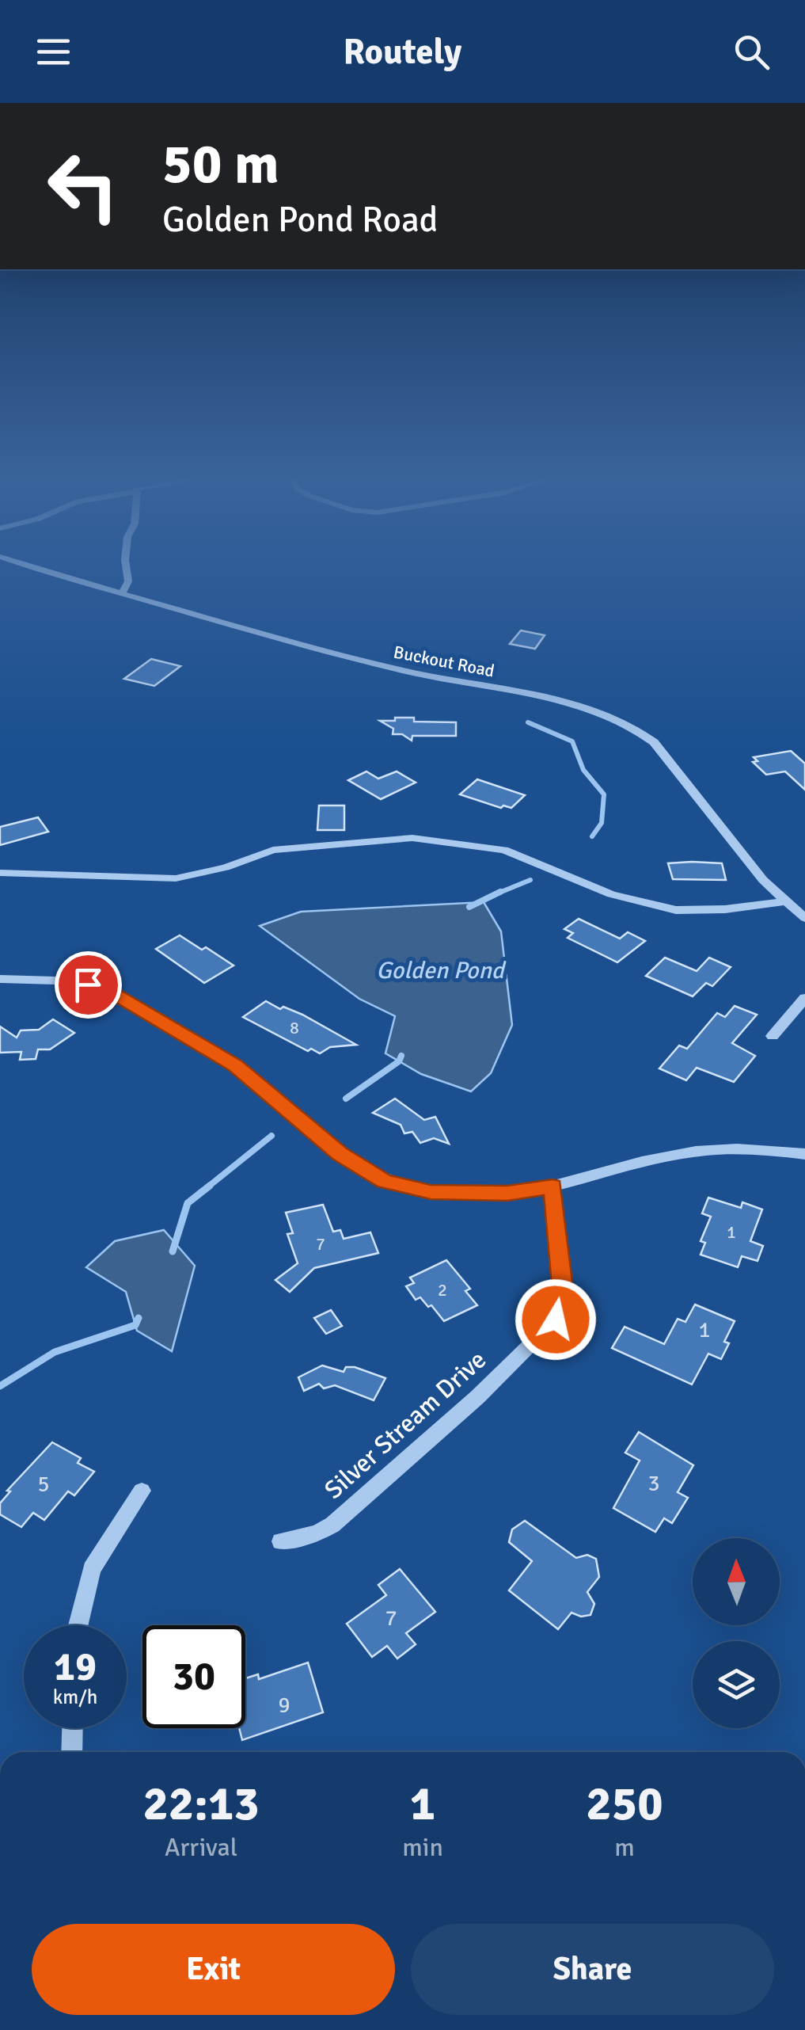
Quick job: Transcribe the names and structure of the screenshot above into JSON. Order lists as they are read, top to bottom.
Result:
{
  "streets": {
    "street": ["Buckout Road", "Silver Stream Drive"]
  },
  "water": ["Golden Pond"],
  "house_numbers": [
    "8",
    "1",
    "7",
    "2",
    "1",
    "3",
    "5",
    "7",
    "9"
  ],
  "north": "top",
  "page": {
    "header": "Routely",
    "turn": ["50 m", "Golden Pond Road"],
    "speed": "19 km/h",
    "limit": "30",
    "eta": [
      "22:13",
      "Arrival",
      "1",
      "min",
      "250",
      "m"
    ],
    "buttons": ["Exit", "Share"]
  }
}
